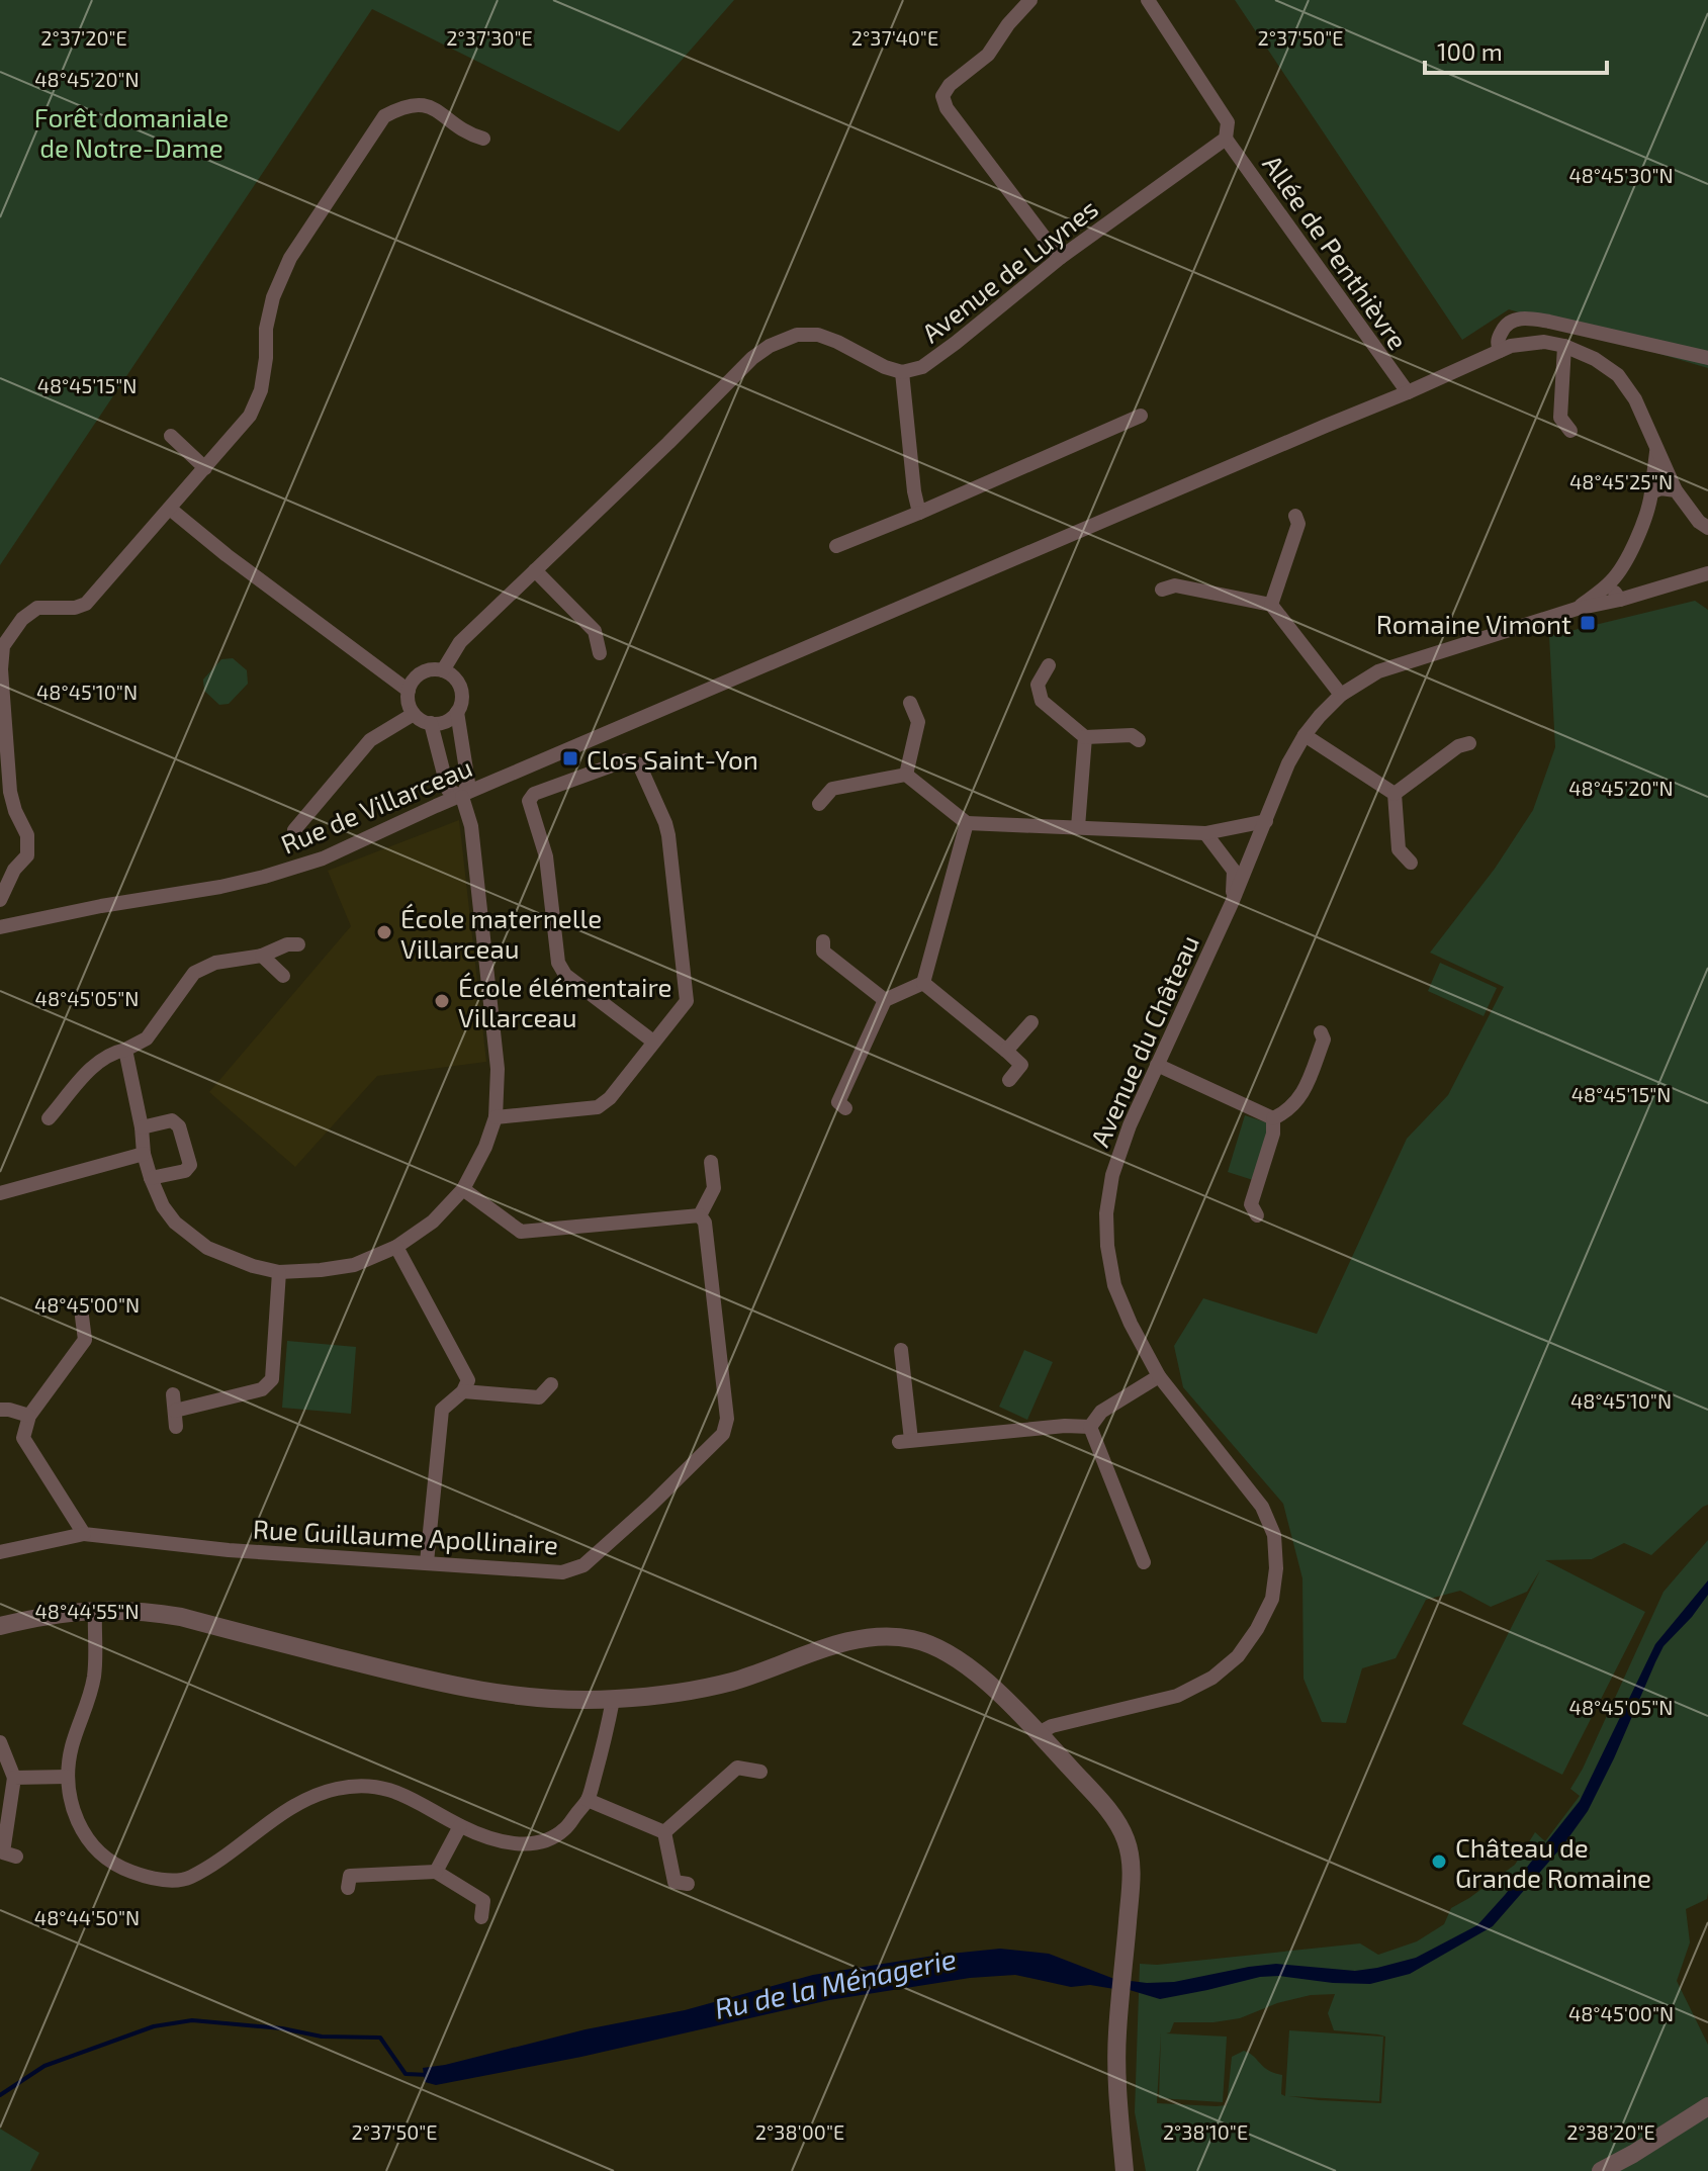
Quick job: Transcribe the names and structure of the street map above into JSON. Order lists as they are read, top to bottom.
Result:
{
  "streets": {
    "street": [
      "Allée de Penthièvre",
      "Avenue de Luynes",
      "Rue de Villarceau",
      "Avenue du Château",
      "Rue Guillaume Apollinaire"
    ]
  },
  "crossings": [
    ["Allée de Penthièvre", "Avenue de Luynes"],
    ["Allée de Penthièvre", "Rue de Villarceau"]
  ],
  "water": ["Ru de la Ménagerie"],
  "parks": ["Forêt domaniale de Notre-Dame"],
  "places": {
    "transit": ["Romaine Vimont", "Clos Saint-Yon"],
    "other": ["École maternelle Villarceau", "École élémentaire Villarceau", "Château de Grande Romaine"]
  },
  "scale_bar": "100 m",
  "coordinates": [
    "2°37'20\"E",
    "2°37'30\"E",
    "2°37'40\"E",
    "2°37'50\"E",
    "48°45'20\"N",
    "48°45'30\"N",
    "48°45'15\"N",
    "48°45'25\"N",
    "48°45'10\"N",
    "48°45'05\"N",
    "48°45'00\"N",
    "48°44'55\"N",
    "48°44'50\"N",
    "2°38'00\"E",
    "2°38'10\"E",
    "2°38'20\"E"
  ]
}
